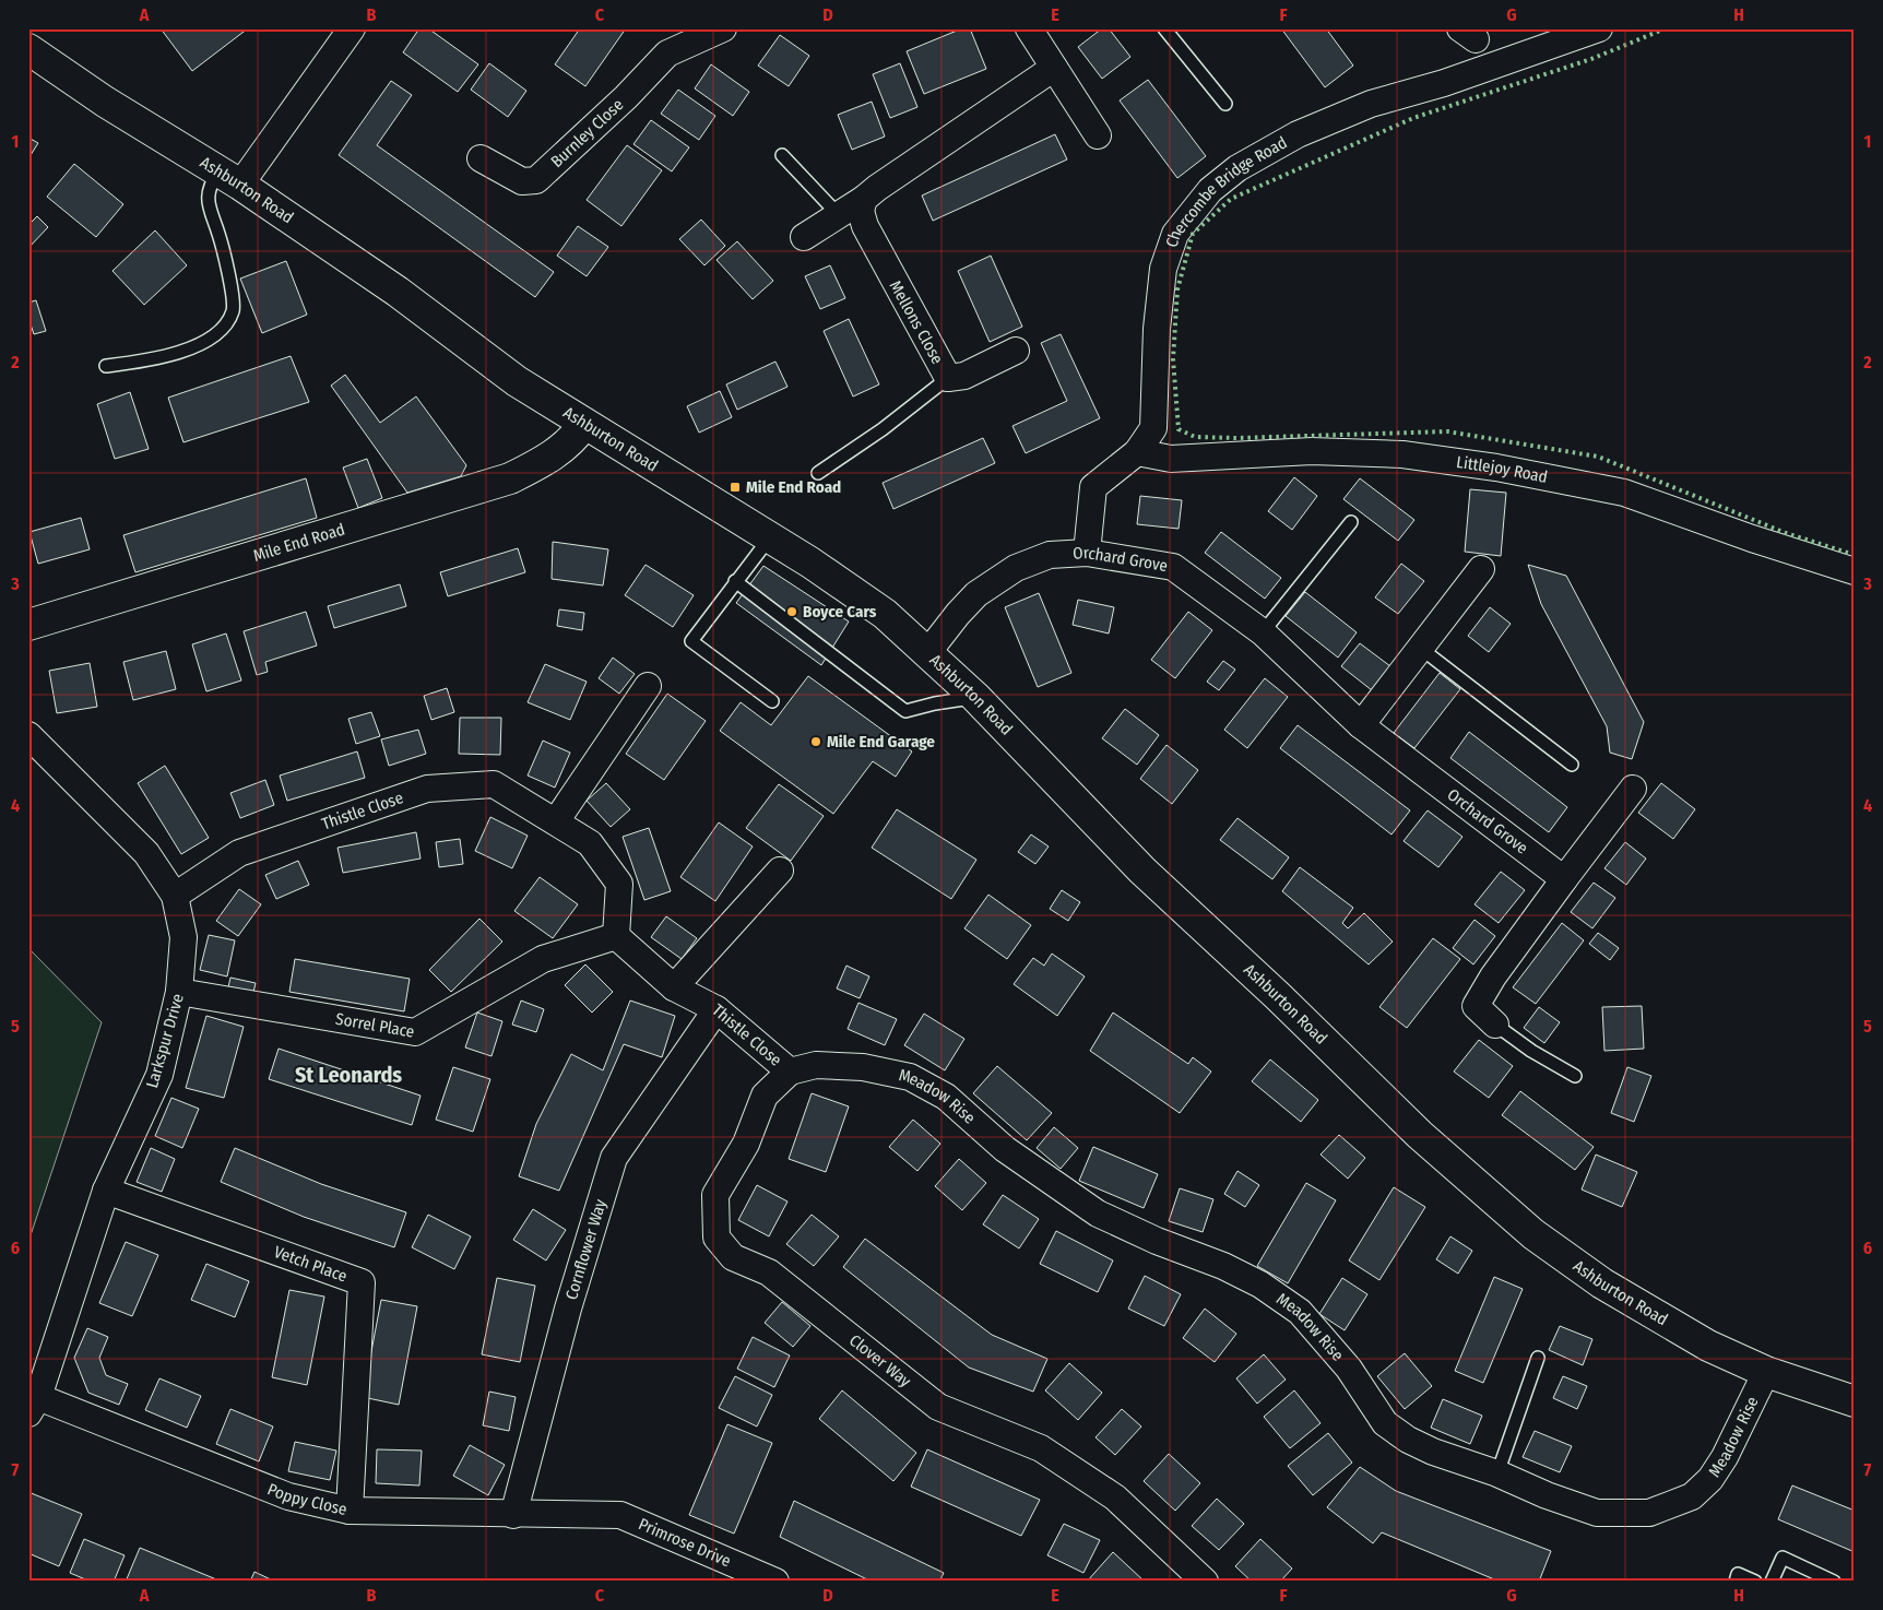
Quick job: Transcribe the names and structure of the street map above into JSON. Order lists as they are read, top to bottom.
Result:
{
  "streets": {
    "main road": ["Ashburton Road", "Mile End Road"],
    "street": [
      "Burnley Close",
      "Chercombe Bridge Road",
      "Mellons Close",
      "Littlejoy Road",
      "Orchard Grove",
      "Thistle Close",
      "Sorrel Place",
      "Larkspur Drive",
      "Meadow Rise",
      "Cornflower Way",
      "Vetch Place",
      "Clover Way",
      "Poppy Close",
      "Primrose Drive"
    ]
  },
  "crossings": [
    ["Ashburton Road", "Mile End Road"],
    ["Ashburton Road", "Orchard Grove"],
    ["Ashburton Road", "Meadow Rise"],
    ["Chercombe Bridge Road", "Littlejoy Road"],
    ["Chercombe Bridge Road", "Orchard Grove"],
    ["Thistle Close", "Sorrel Place"],
    ["Thistle Close", "Larkspur Drive"],
    ["Thistle Close", "Meadow Rise"],
    ["Thistle Close", "Cornflower Way"],
    ["Thistle Close", "Clover Way"],
    ["Sorrel Place", "Larkspur Drive"],
    ["Larkspur Drive", "Vetch Place"],
    ["Larkspur Drive", "Poppy Close"],
    ["Meadow Rise", "Clover Way"],
    ["Cornflower Way", "Poppy Close"],
    ["Vetch Place", "Poppy Close"],
    ["Poppy Close", "Primrose Drive"]
  ],
  "districts": ["St Leonards"],
  "places": {
    "transit": ["Mile End Road"],
    "other": ["Boyce Cars", "Mile End Garage"]
  },
  "grid": {
    "columns": [
      "A",
      "B",
      "C",
      "D",
      "E",
      "F",
      "G",
      "H"
    ],
    "rows": [
      "1",
      "2",
      "3",
      "4",
      "5",
      "6",
      "7"
    ]
  }
}
